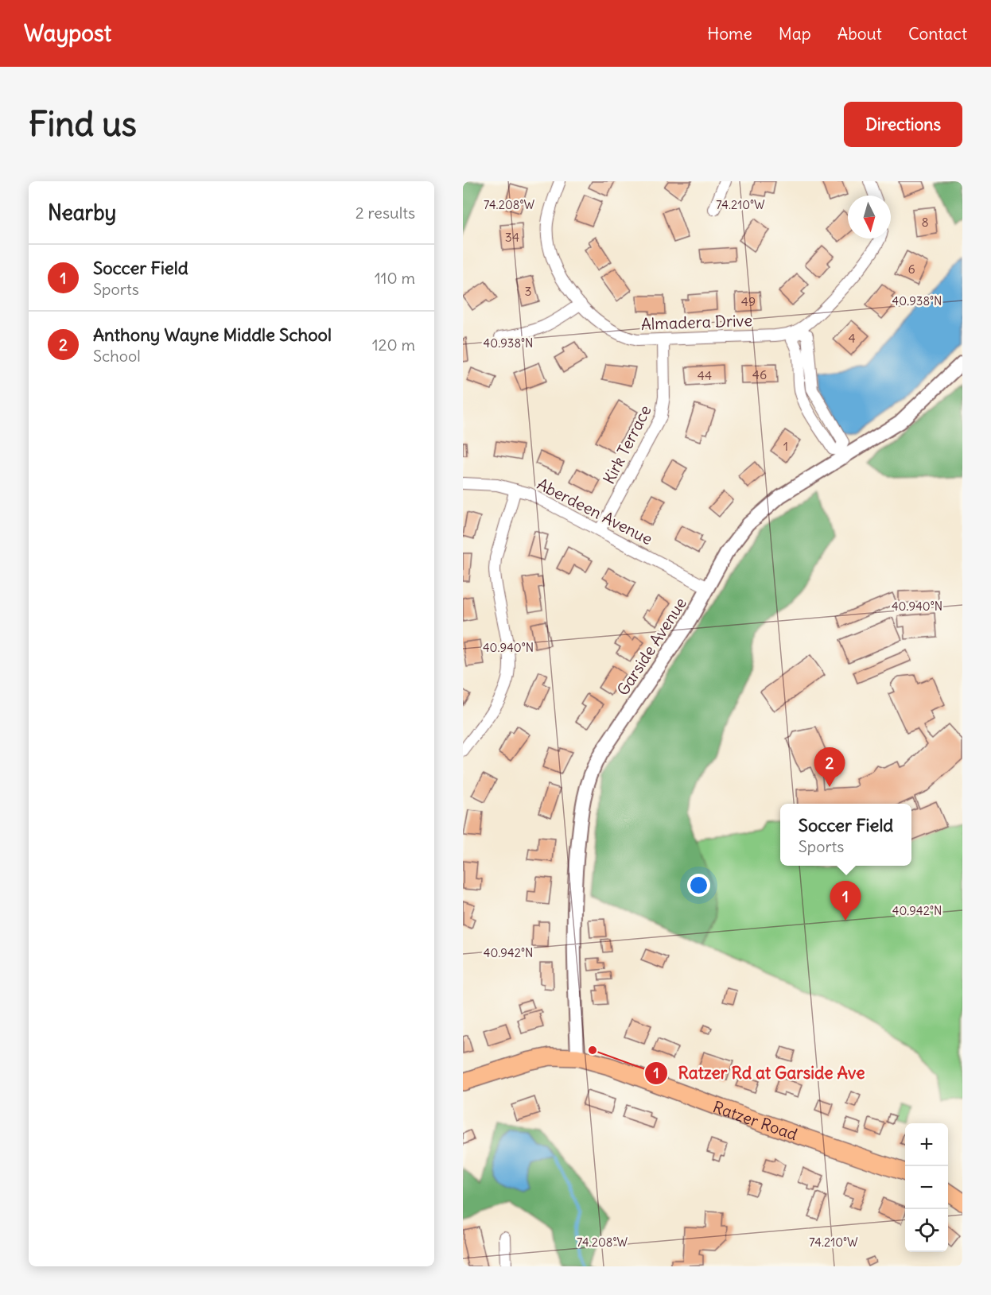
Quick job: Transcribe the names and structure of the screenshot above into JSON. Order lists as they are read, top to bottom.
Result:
{
  "streets": {
    "main road": ["Ratzer Road"],
    "street": [
      "Almadera Drive",
      "Kirk Terrace",
      "Aberdeen Avenue",
      "Garside Avenue"
    ]
  },
  "crossings": [
    ["Almadera Drive", "Kirk Terrace"],
    ["Kirk Terrace", "Aberdeen Avenue"],
    ["Aberdeen Avenue", "Garside Avenue"],
    ["Garside Avenue", "Ratzer Road"]
  ],
  "places": ["Ratzer Rd at Garside Ave"],
  "house_numbers": [
    "8",
    "34",
    "6",
    "3",
    "49",
    "4",
    "46",
    "44",
    "1"
  ],
  "north": "bottom",
  "page": {
    "header": "Waypost",
    "nav": [
      "Home",
      "Map",
      "About",
      "Contact"
    ],
    "buttons": "Directions",
    "title": "Find us",
    "heading": ["Nearby", "2 results"],
    "list": [
      {
        "mark": "1",
        "name": "Soccer Field",
        "note": "Sports",
        "value": "110 m"
      },
      {
        "mark": "2",
        "name": "Anthony Wayne Middle School",
        "note": "School",
        "value": "120 m"
      }
    ],
    "pins": ["2", "1"],
    "popup": ["Soccer Field", "Sports"],
    "map_buttons": ["+", "−"]
  },
  "coordinates": [
    "74.208°W",
    "74.210°W",
    "40.938°N",
    "40.940°N",
    "40.942°N"
  ]
}
